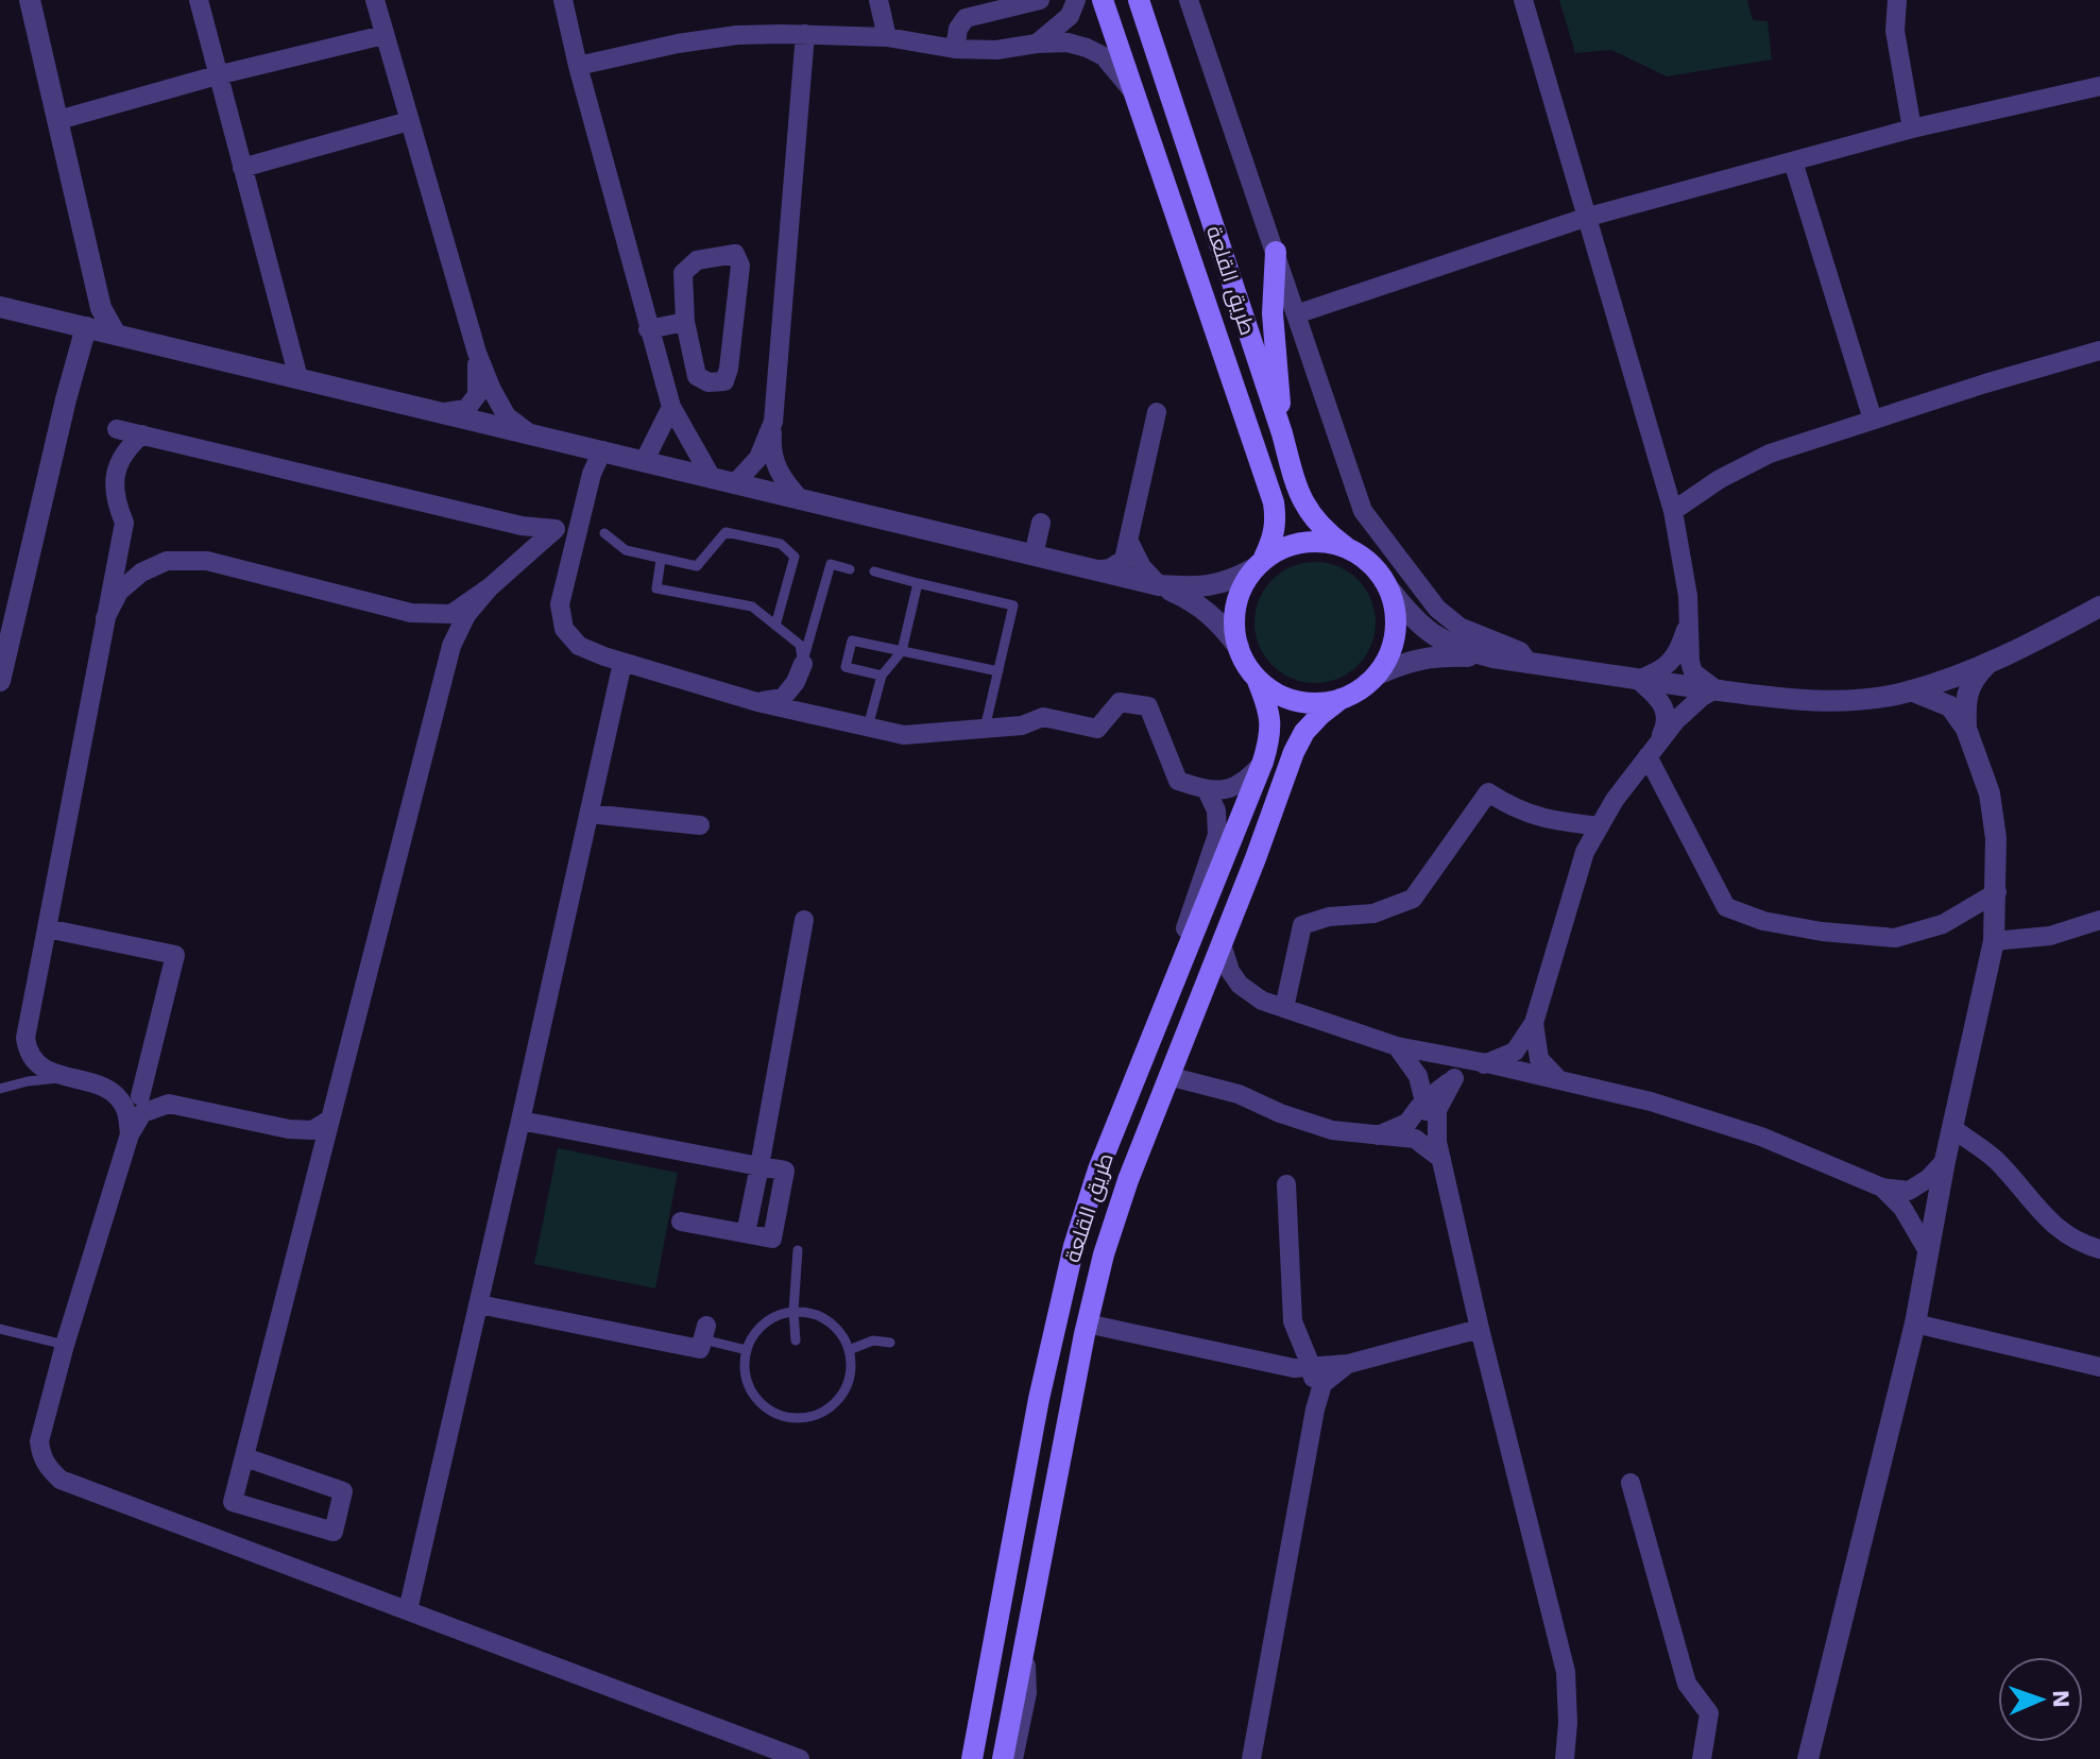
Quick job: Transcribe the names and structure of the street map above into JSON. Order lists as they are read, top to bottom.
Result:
{
  "streets": {
    "main road": ["طريق القلعة"]
  },
  "north": "right"
}
